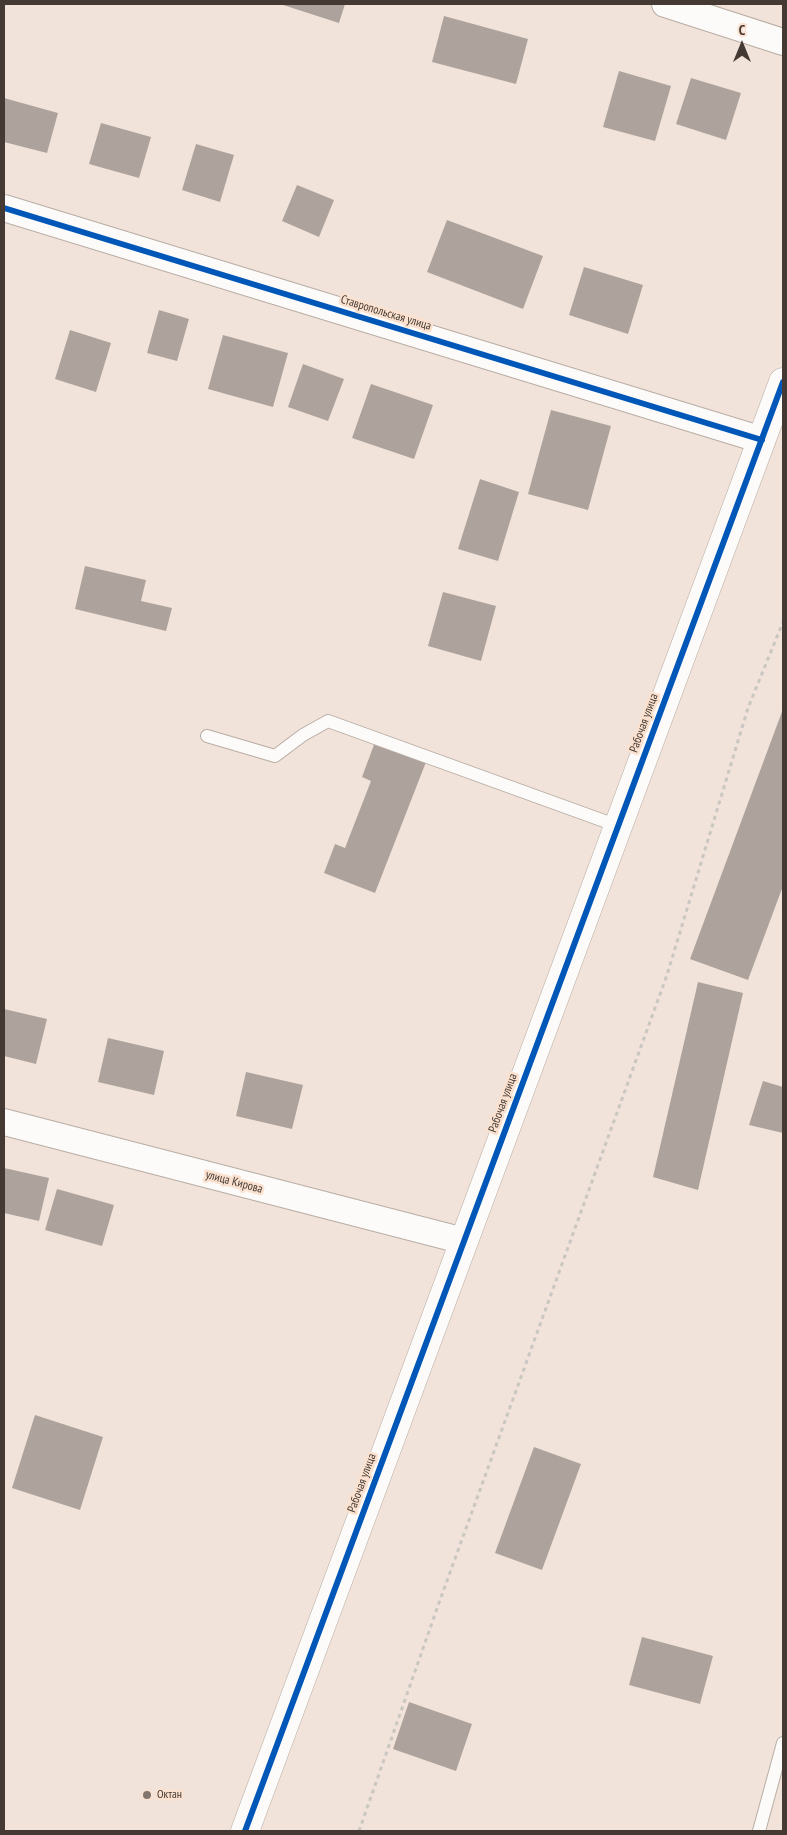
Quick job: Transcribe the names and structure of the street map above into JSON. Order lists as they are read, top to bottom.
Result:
{
  "streets": {
    "street": ["Ставропольская улица", "Рабочая улица", "улица Кирова"]
  },
  "crossings": [
    ["Ставропольская улица", "Рабочая улица"],
    ["Рабочая улица", "улица Кирова"]
  ],
  "places": ["Октан"],
  "north": "top"
}
